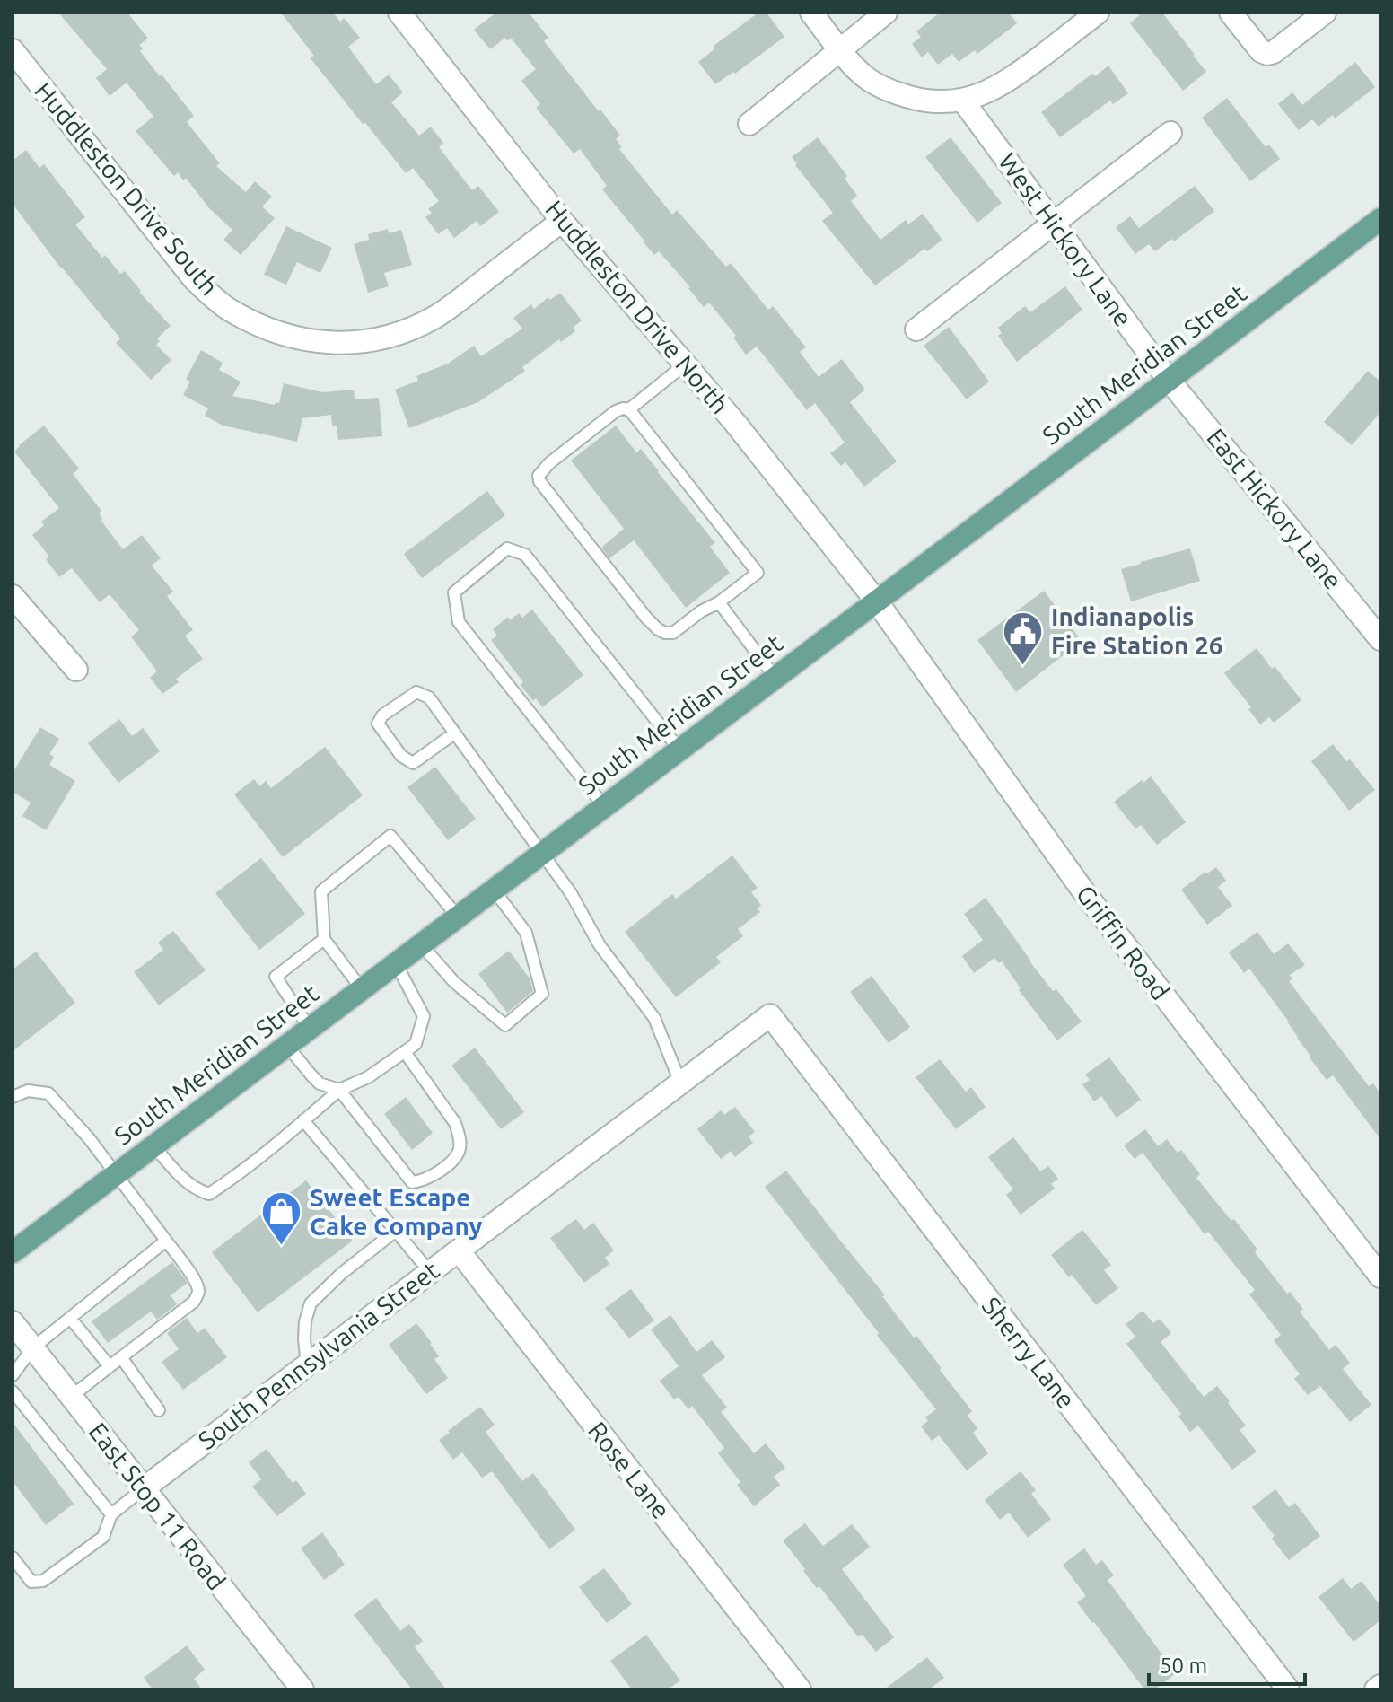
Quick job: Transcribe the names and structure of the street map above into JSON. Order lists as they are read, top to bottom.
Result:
{
  "streets": {
    "main road": ["South Meridian Street"],
    "street": [
      "Huddleston Drive South",
      "West Hickory Lane",
      "Huddleston Drive North",
      "East Hickory Lane",
      "Griffin Road",
      "Sherry Lane",
      "South Pennsylvania Street",
      "Rose Lane",
      "East Stop 11 Road"
    ]
  },
  "crossings": [
    ["Huddleston Drive South", "Huddleston Drive North"],
    ["West Hickory Lane", "South Meridian Street"],
    ["West Hickory Lane", "East Hickory Lane"],
    ["Huddleston Drive North", "South Meridian Street"],
    ["Huddleston Drive North", "Griffin Road"],
    ["South Meridian Street", "East Hickory Lane"],
    ["South Meridian Street", "Griffin Road"],
    ["Sherry Lane", "South Pennsylvania Street"],
    ["South Pennsylvania Street", "Rose Lane"],
    ["South Pennsylvania Street", "East Stop 11 Road"]
  ],
  "places": {
    "public building": ["Indianapolis Fire Station 26"],
    "shop": ["Sweet Escape Cake Company"]
  },
  "scale_bar": "50 m"
}
